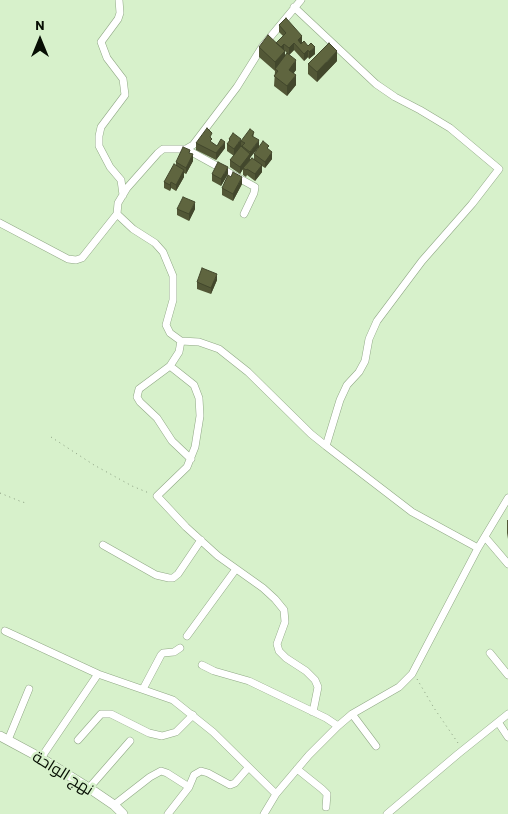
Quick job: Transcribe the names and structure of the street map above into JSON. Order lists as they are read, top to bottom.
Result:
{
  "streets": {
    "street": ["نهج الواحة"]
  },
  "north": "top"
}
